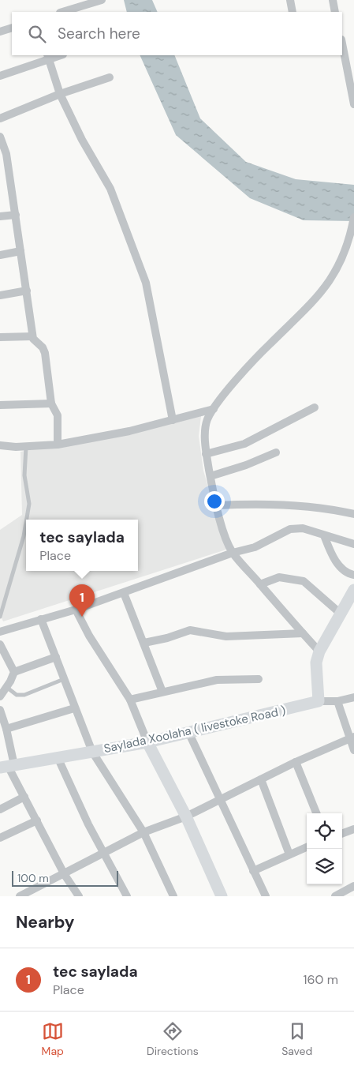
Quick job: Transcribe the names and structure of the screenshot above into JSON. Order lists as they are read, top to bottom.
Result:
{
  "streets": {
    "street": ["Saylada Xoolaha ( livestoke Road )"]
  },
  "scale_bar": "100 m",
  "page": {
    "search": "Search here",
    "popup": ["tec saylada", "Place"],
    "pins": "1",
    "scale": "100 m",
    "heading": "Nearby",
    "list": [
      {
        "mark": "1",
        "name": "tec saylada",
        "note": "Place",
        "value": "160 m"
      }
    ],
    "nav": ["Map", "Directions", "Saved"]
  }
}
